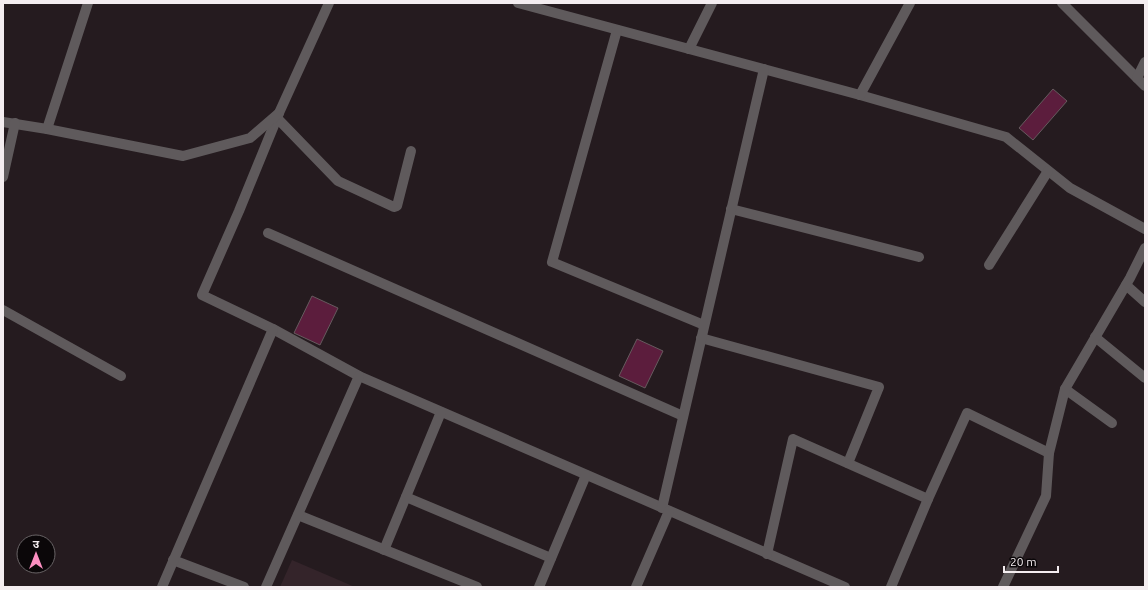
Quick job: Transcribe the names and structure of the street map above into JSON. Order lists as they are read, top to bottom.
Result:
{
  "scale_bar": "20 m",
  "north": "top"
}
